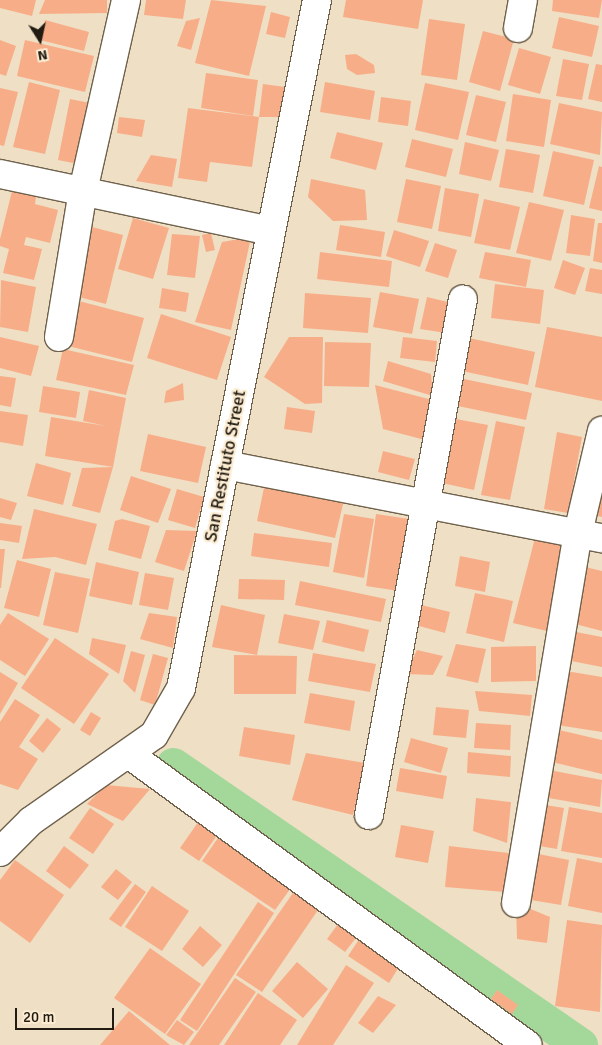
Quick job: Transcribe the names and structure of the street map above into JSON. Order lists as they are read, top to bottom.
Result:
{
  "streets": {
    "street": ["San Restituto Street"]
  },
  "scale_bar": "20 m",
  "north": "bottom"
}
